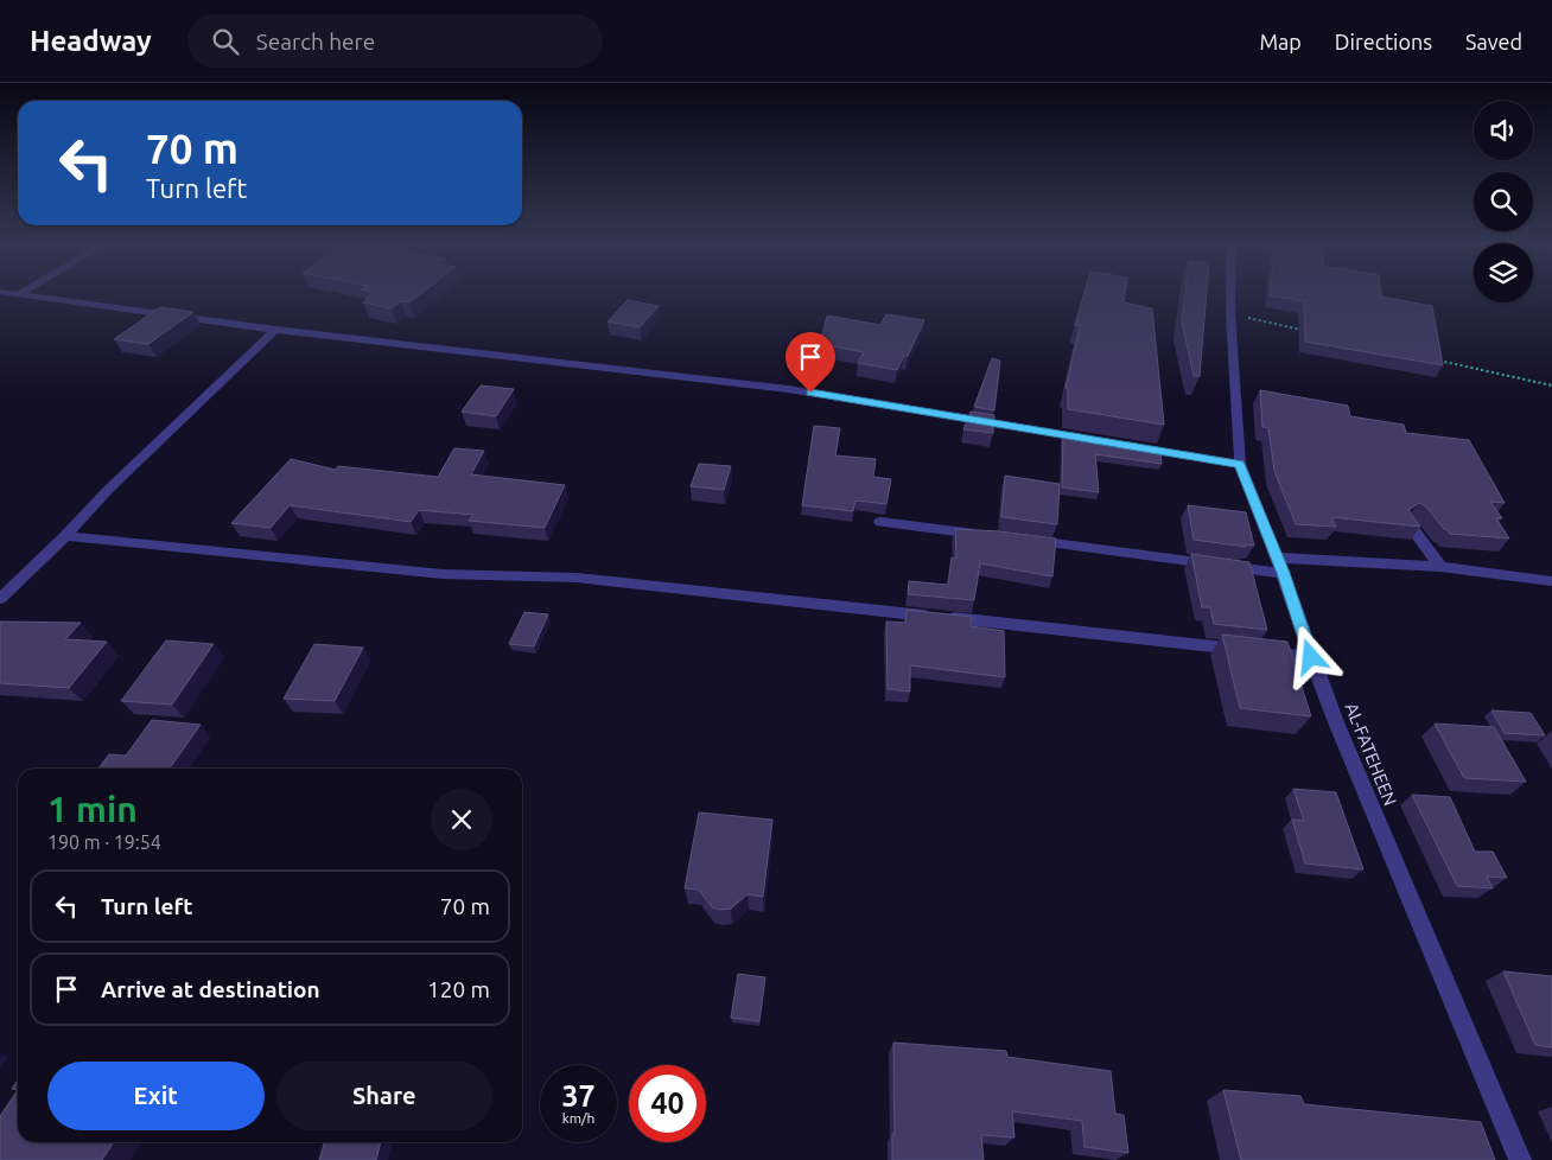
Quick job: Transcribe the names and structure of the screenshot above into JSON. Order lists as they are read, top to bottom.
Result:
{
  "streets": {
    "street": ["AL-FATEHEEN"]
  },
  "page": {
    "header": "Headway",
    "search": "Search here",
    "nav": ["Map", "Directions", "Saved"],
    "turn": ["70 m", "Turn left"],
    "heading": ["1 min", "190 m · 19:54"],
    "list": [
      {
        "name": "Turn left",
        "value": "70 m"
      },
      {
        "name": "Arrive at destination",
        "value": "120 m"
      }
    ],
    "buttons": ["Exit", "Share"],
    "speed": "37 km/h",
    "limit": "40"
  }
}
